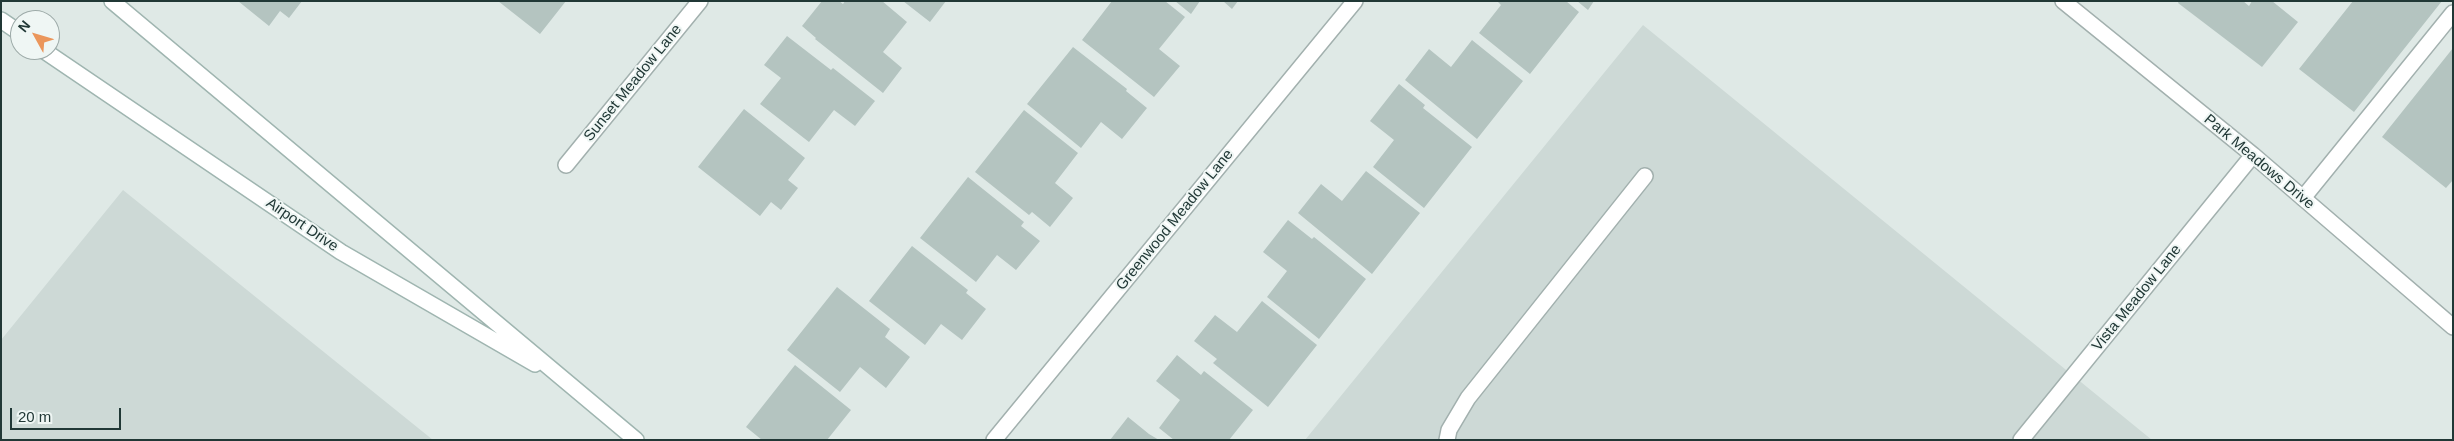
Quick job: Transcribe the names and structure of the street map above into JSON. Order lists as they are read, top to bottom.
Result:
{
  "streets": {
    "street": [
      "Sunset Meadow Lane",
      "Park Meadows Drive",
      "Greenwood Meadow Lane",
      "Airport Drive",
      "Vista Meadow Lane"
    ]
  },
  "crossings": [
    ["Park Meadows Drive", "Vista Meadow Lane"]
  ],
  "scale_bar": "20 m",
  "north": "top left"
}
